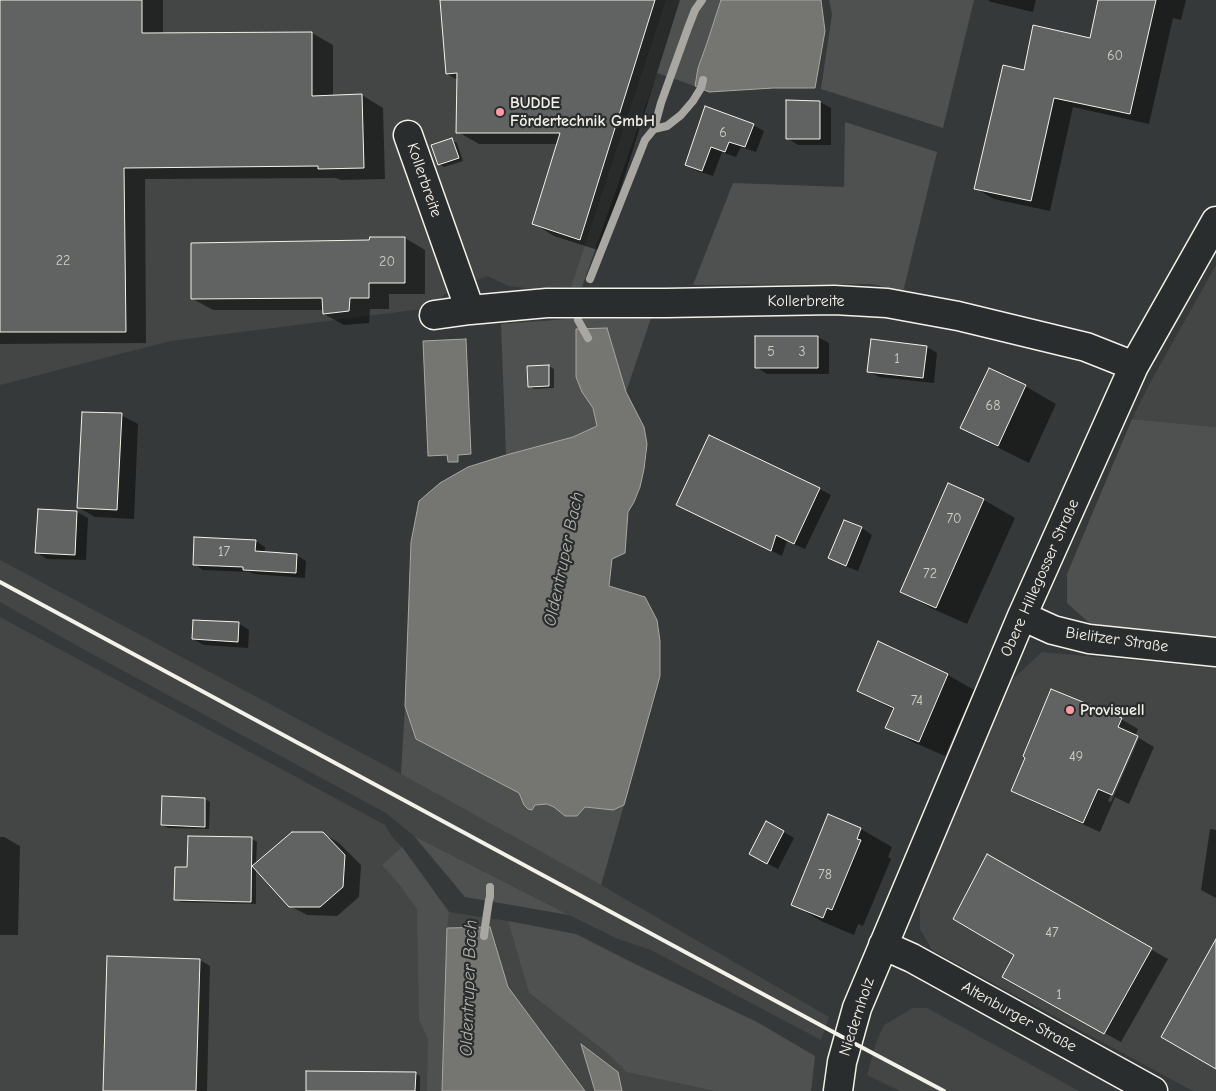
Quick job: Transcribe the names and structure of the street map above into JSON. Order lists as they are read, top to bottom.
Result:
{
  "streets": {
    "street": [
      "Kollerbreite",
      "Obere Hillegosser Straße",
      "Bielitzer Straße",
      "Niedernholz",
      "Altenburger Straße"
    ]
  },
  "crossings": [
    ["Kollerbreite", "Obere Hillegosser Straße"],
    ["Obere Hillegosser Straße", "Bielitzer Straße"],
    ["Obere Hillegosser Straße", "Niedernholz"],
    ["Obere Hillegosser Straße", "Altenburger Straße"],
    ["Niedernholz", "Altenburger Straße"]
  ],
  "water": ["Oldentruper Bach"],
  "places": ["BUDDE Fördertechnik GmbH", "Provisuell"],
  "house_numbers": [
    "60",
    "6",
    "22",
    "20",
    "5",
    "3",
    "1",
    "68",
    "70",
    "17",
    "72",
    "74",
    "49",
    "78",
    "47",
    "1"
  ]
}
